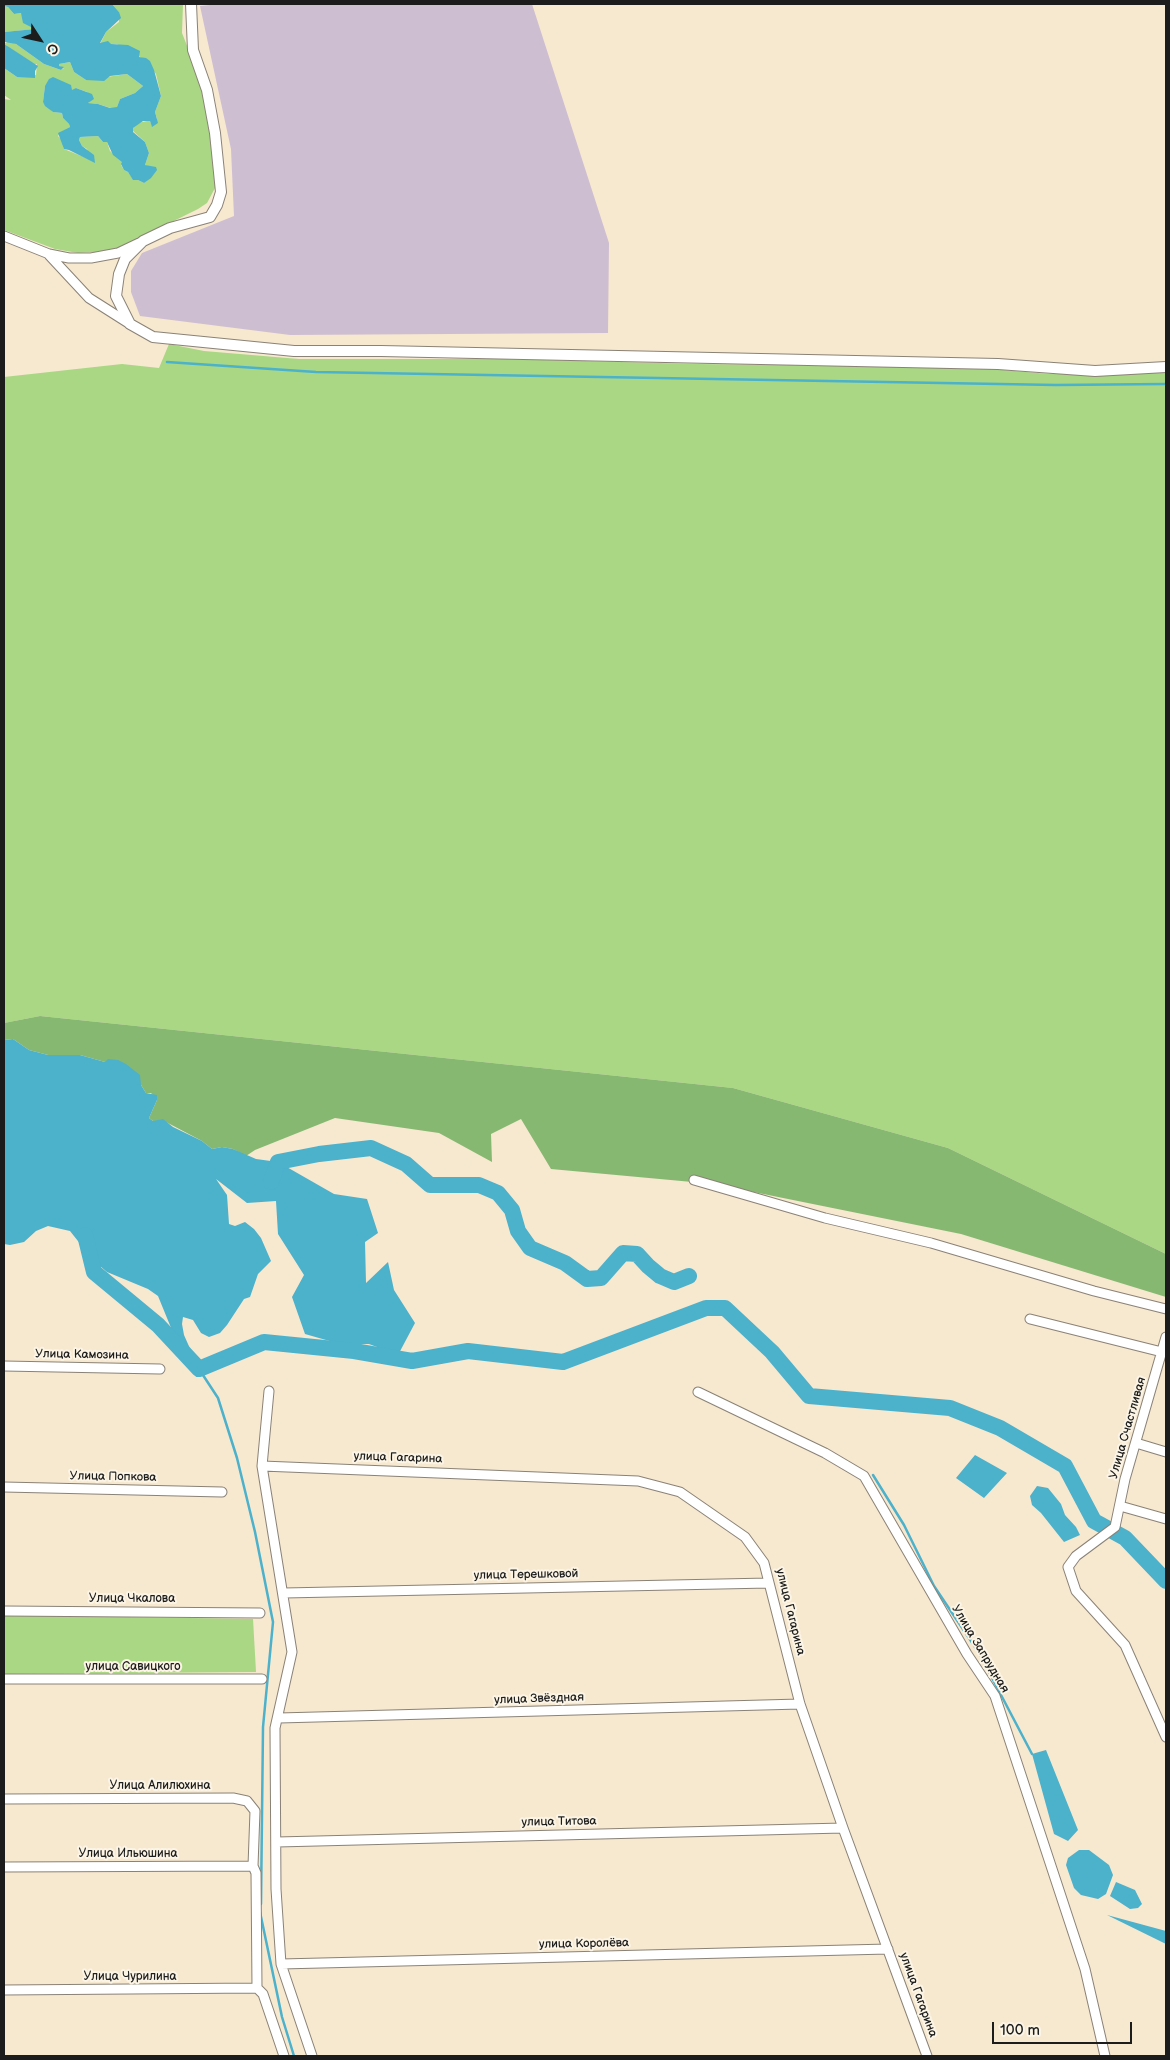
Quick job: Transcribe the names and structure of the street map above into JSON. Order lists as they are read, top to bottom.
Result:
{
  "streets": {
    "street": [
      "Улица Камозина",
      "Улица Счастливая",
      "улица Гагарина",
      "Улица Попкова",
      "улица Терешковой",
      "Улица Чкалова",
      "Улица Запрудная",
      "улица Савицкого",
      "улица Звёздная",
      "Улица Алилюхина",
      "улица Титова",
      "Улица Ильюшина",
      "улица Королёва",
      "Улица Чурилина"
    ]
  },
  "crossings": [
    ["улица Гагарина", "улица Терешковой"],
    ["улица Гагарина", "улица Звёздная"],
    ["улица Гагарина", "улица Титова"],
    ["улица Гагарина", "улица Королёва"],
    ["Улица Алилюхина", "Улица Ильюшина"],
    ["Улица Алилюхина", "Улица Чурилина"]
  ],
  "scale_bar": "100 m",
  "north": "bottom right"
}
